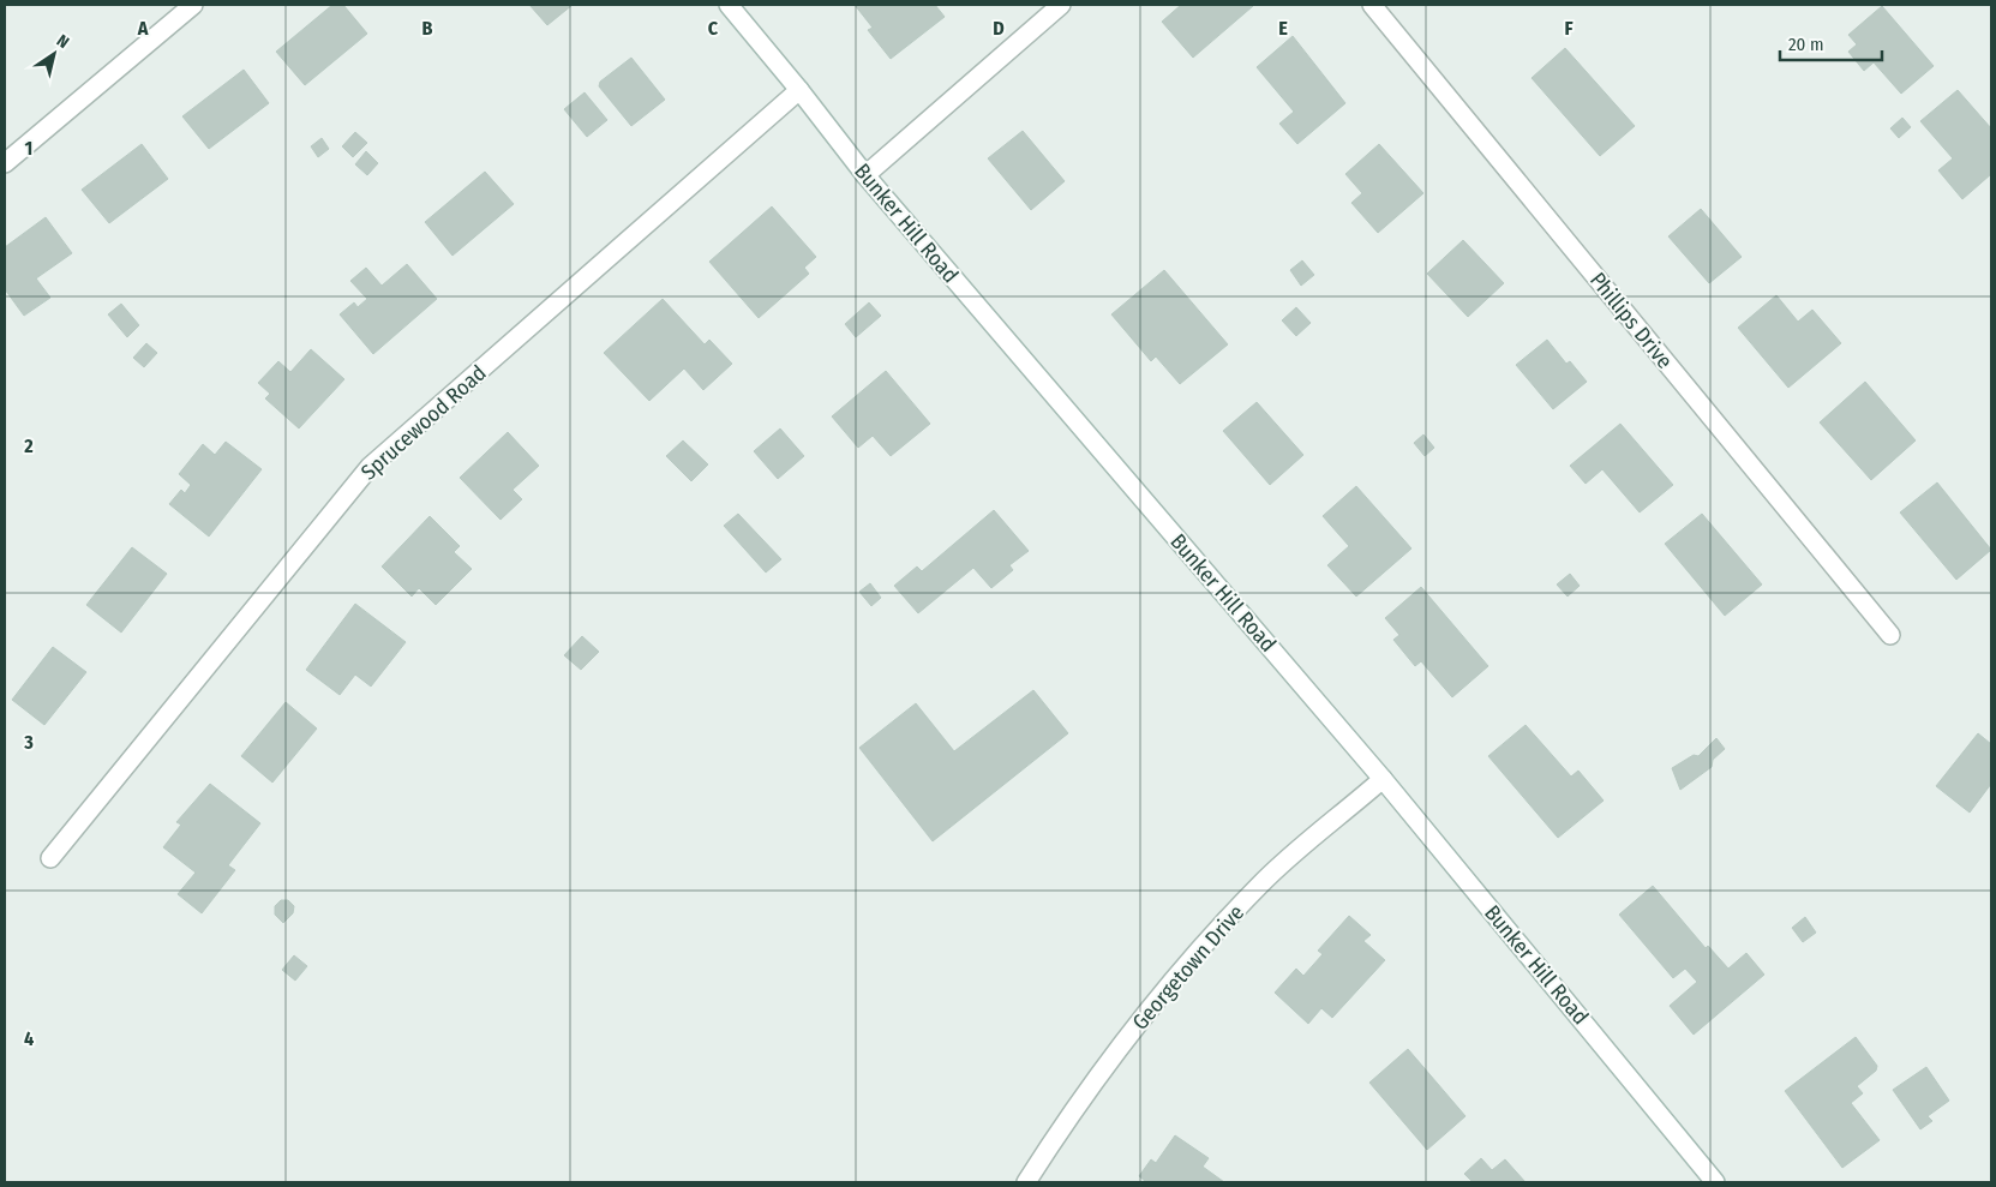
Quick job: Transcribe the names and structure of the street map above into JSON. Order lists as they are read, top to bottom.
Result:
{
  "streets": {
    "street": [
      "Bunker Hill Road",
      "Phillips Drive",
      "Sprucewood Road",
      "Georgetown Drive"
    ]
  },
  "crossings": [
    ["Bunker Hill Road", "Sprucewood Road"],
    ["Bunker Hill Road", "Georgetown Drive"]
  ],
  "scale_bar": "20 m",
  "north": "top right",
  "grid": {
    "columns": [
      "A",
      "B",
      "C",
      "D",
      "E",
      "F"
    ],
    "rows": [
      "1",
      "2",
      "3",
      "4"
    ]
  }
}
